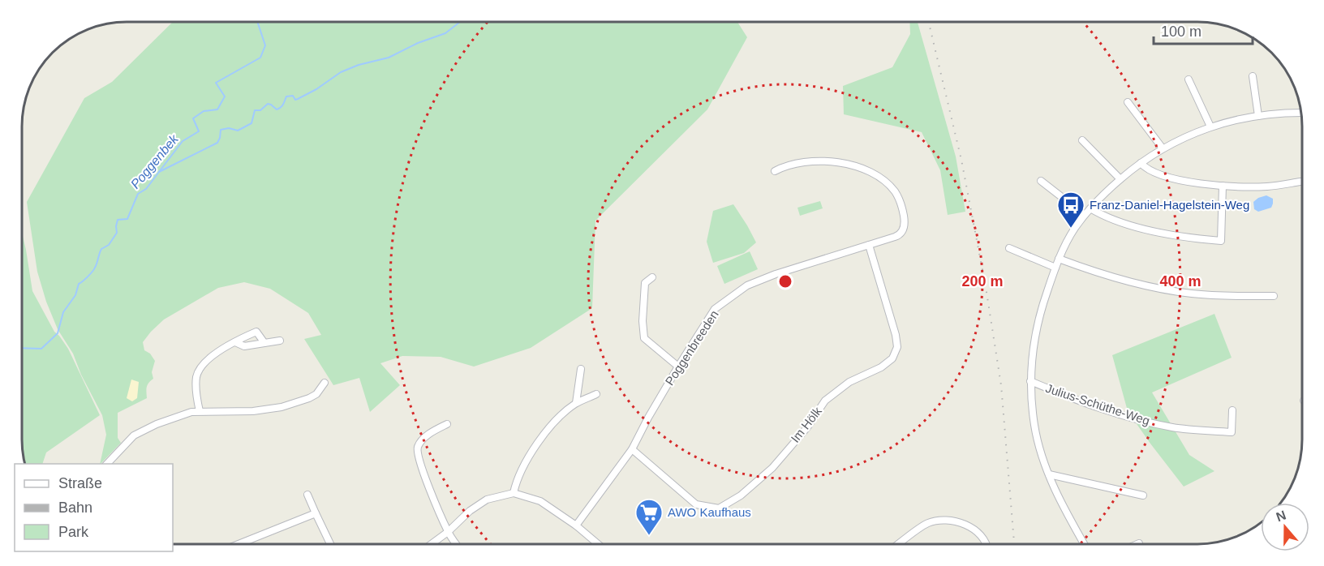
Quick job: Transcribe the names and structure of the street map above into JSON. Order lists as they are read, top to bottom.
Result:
{
  "streets": {
    "street": ["Poggenbreeden", "Julius-Schüthe-Weg", "Im Hölk"]
  },
  "crossings": [
    ["Poggenbreeden", "Im Hölk"]
  ],
  "water": ["Poggenbek"],
  "places": {
    "bus stop": ["Franz-Daniel-Hagelstein-Weg"],
    "supermarket": ["AWO Kaufhaus"]
  },
  "legend": ["Straße", "Bahn", "Park"],
  "scale_bar": "100 m",
  "north": "top",
  "rings": ["200 m", "400 m"]
}
